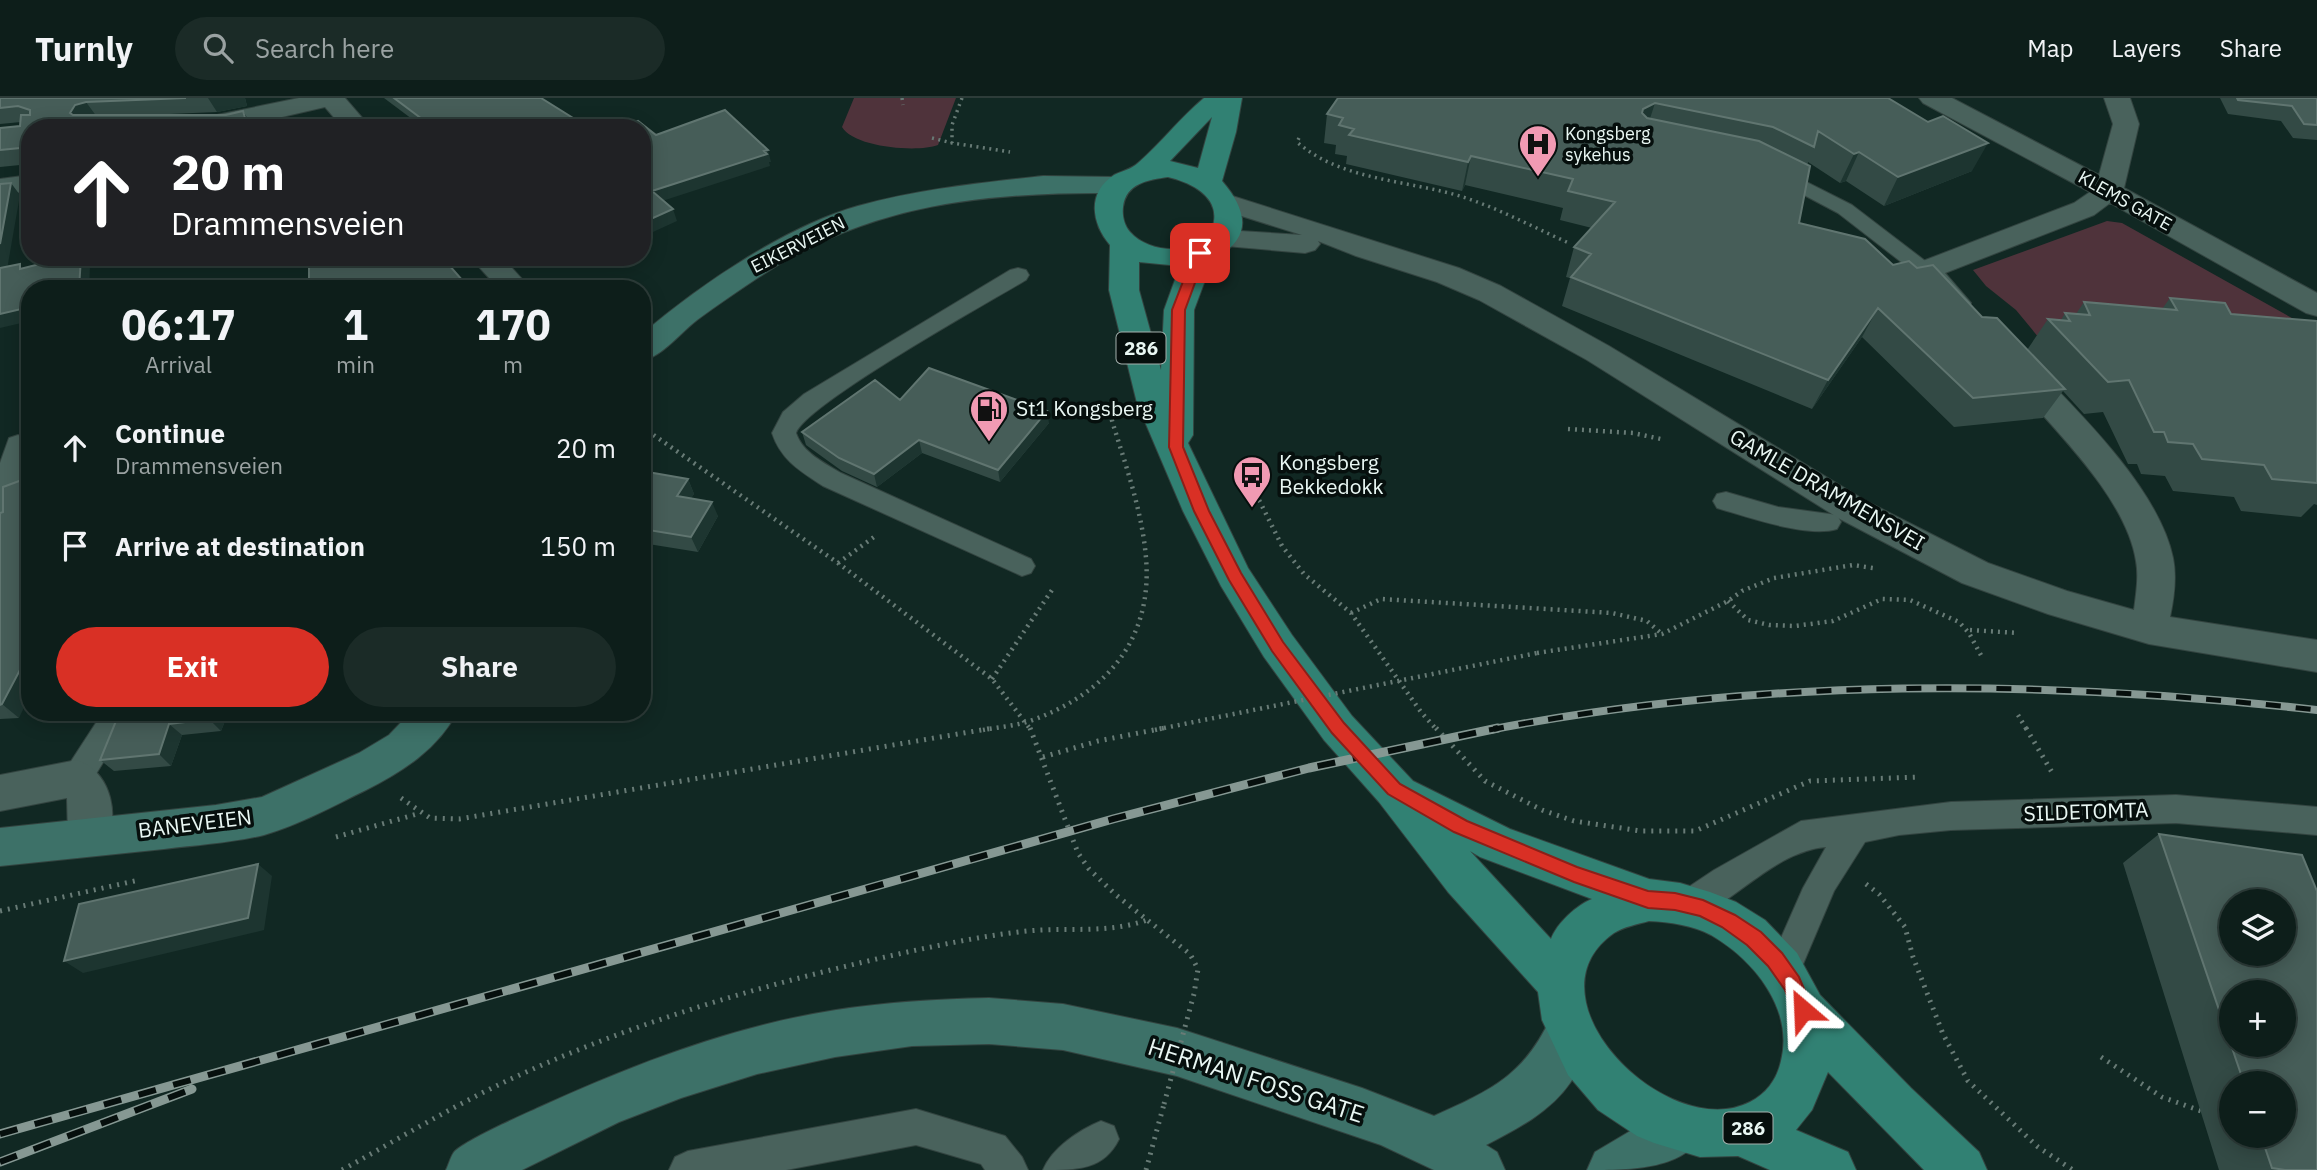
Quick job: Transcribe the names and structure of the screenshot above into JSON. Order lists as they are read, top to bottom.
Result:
{
  "streets": {
    "main road": [
      "EIKERVEIEN",
      "286",
      "BANEVEIEN",
      "HERMAN FOSS GATE"
    ],
    "street": ["KLEMS GATE", "GAMLE DRAMMENSVEI"],
    "lane": ["SILDETOMTA"]
  },
  "crossings": [
    ["EIKERVEIEN", "286"],
    ["EIKERVEIEN", "GAMLE DRAMMENSVEI"],
    ["286", "GAMLE DRAMMENSVEI"],
    ["286", "SILDETOMTA"]
  ],
  "places": {
    "hospital": ["Kongsberg sykehus"],
    "fuel station": ["St1 Kongsberg"],
    "bus stop": ["Kongsberg Bekkedokk"]
  },
  "page": {
    "header": "Turnly",
    "search": "Search here",
    "nav": ["Map", "Layers", "Share"],
    "turn": ["20 m", "Drammensveien"],
    "eta": [
      "06:17",
      "Arrival",
      "1",
      "min",
      "170",
      "m"
    ],
    "list": [
      {
        "name": "Continue",
        "note": "Drammensveien",
        "value": "20 m"
      },
      {
        "name": "Arrive at destination",
        "value": "150 m"
      }
    ],
    "buttons": ["Exit", "Share"],
    "map_buttons": ["+", "−"]
  }
}
